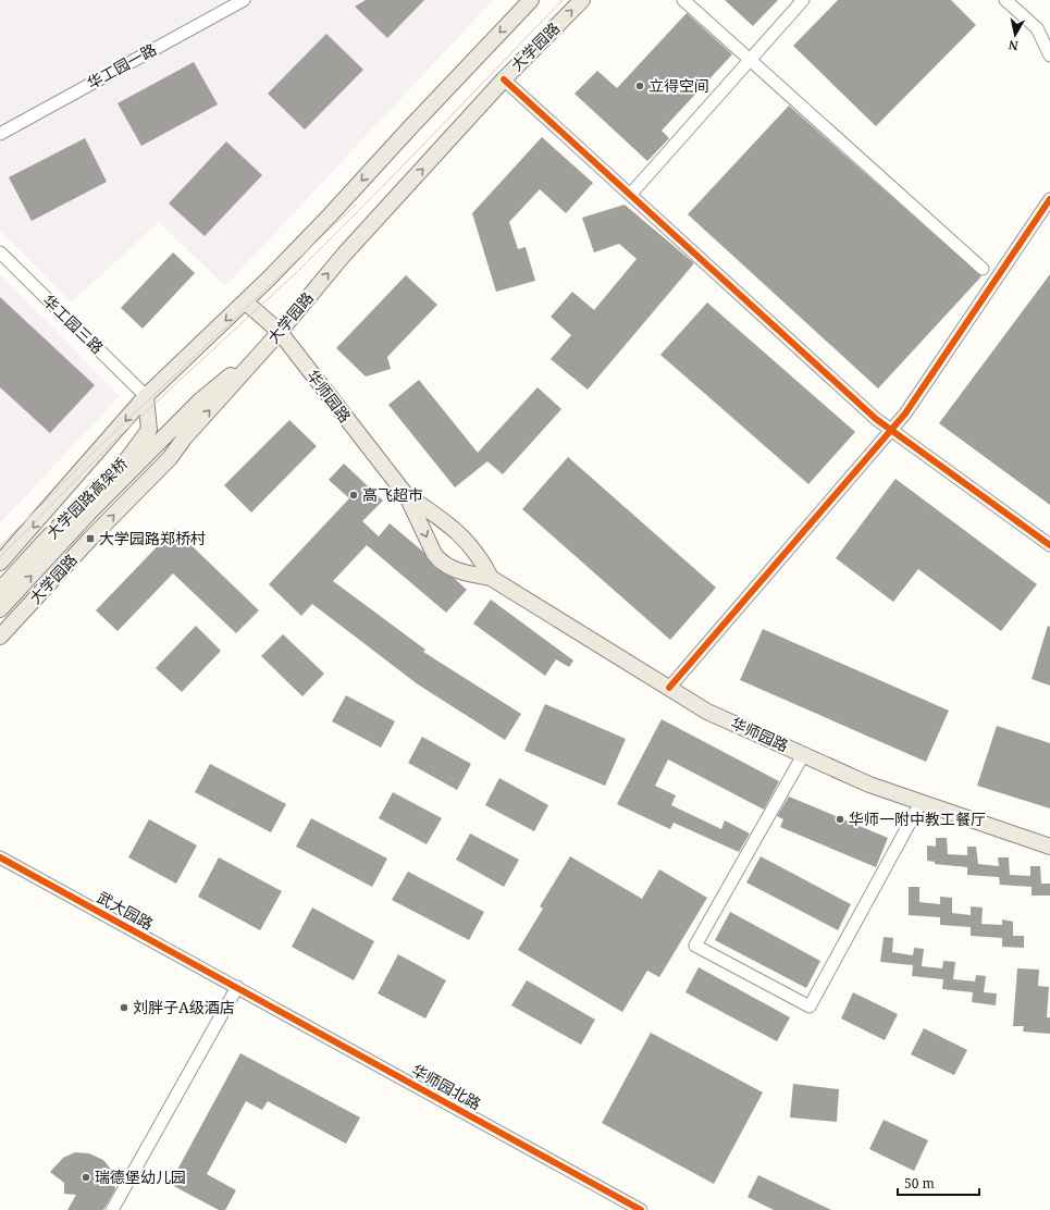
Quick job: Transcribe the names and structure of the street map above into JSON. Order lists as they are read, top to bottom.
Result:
{
  "streets": {
    "main road": ["大学园路", "华师园路", "大学园路高架桥"],
    "street": [
      "华工园一路",
      "华工园三路",
      "武大园路",
      "华师园北路"
    ]
  },
  "crossings": [
    ["大学园路", "华师园路"],
    ["大学园路", "大学园路高架桥"],
    ["华工园三路", "大学园路高架桥"],
    ["武大园路", "华师园北路"]
  ],
  "places": {
    "other": [
      "立得空间",
      "高飞超市",
      "华师一附中教工餐厅",
      "刘胖子A级酒店",
      "瑞德堡幼儿园"
    ],
    "transit": ["大学园路郑桥村"]
  },
  "scale_bar": "50 m",
  "north": "bottom"
}
